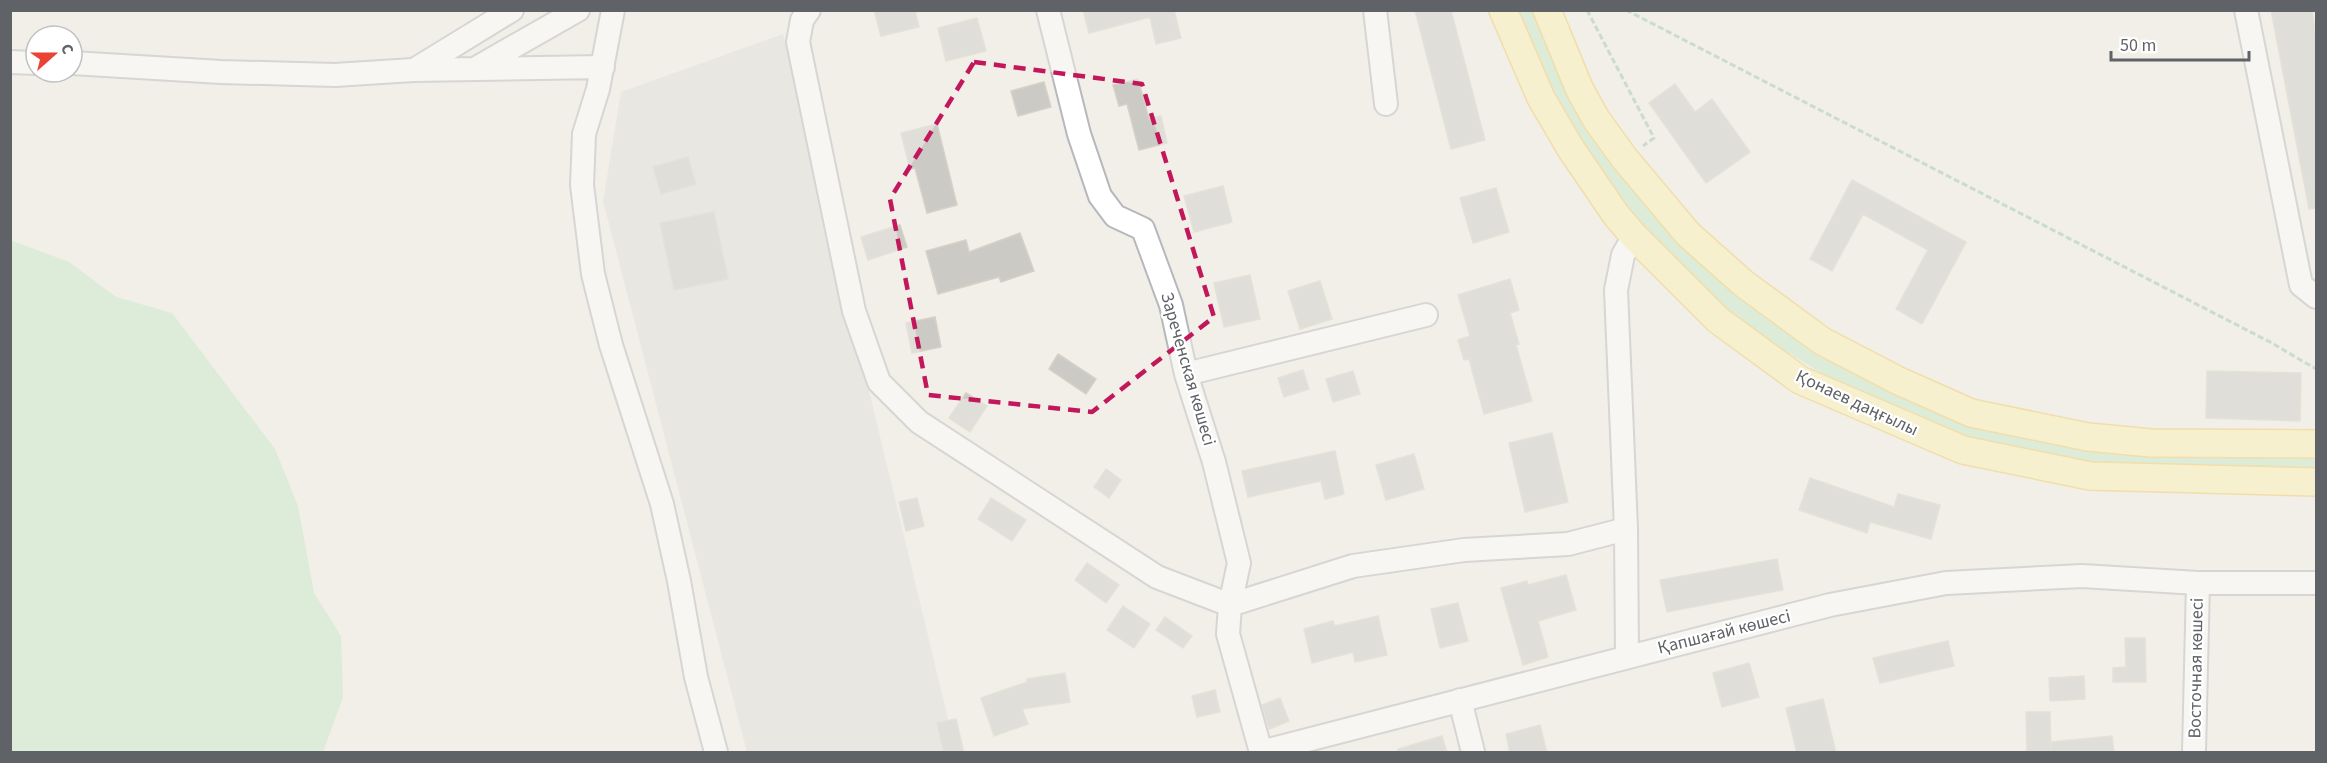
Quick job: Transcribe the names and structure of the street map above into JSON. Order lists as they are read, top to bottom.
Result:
{
  "streets": {
    "main road": ["Қонаев даңғылы"],
    "street": ["Зареченская көшесі", "Қапшағай көшесі", "Восточная көшесі"]
  },
  "crossings": [
    ["Зареченская көшесі", "Қапшағай көшесі"],
    ["Қапшағай көшесі", "Восточная көшесі"]
  ],
  "scale_bar": "50 m",
  "north": "right"
}
